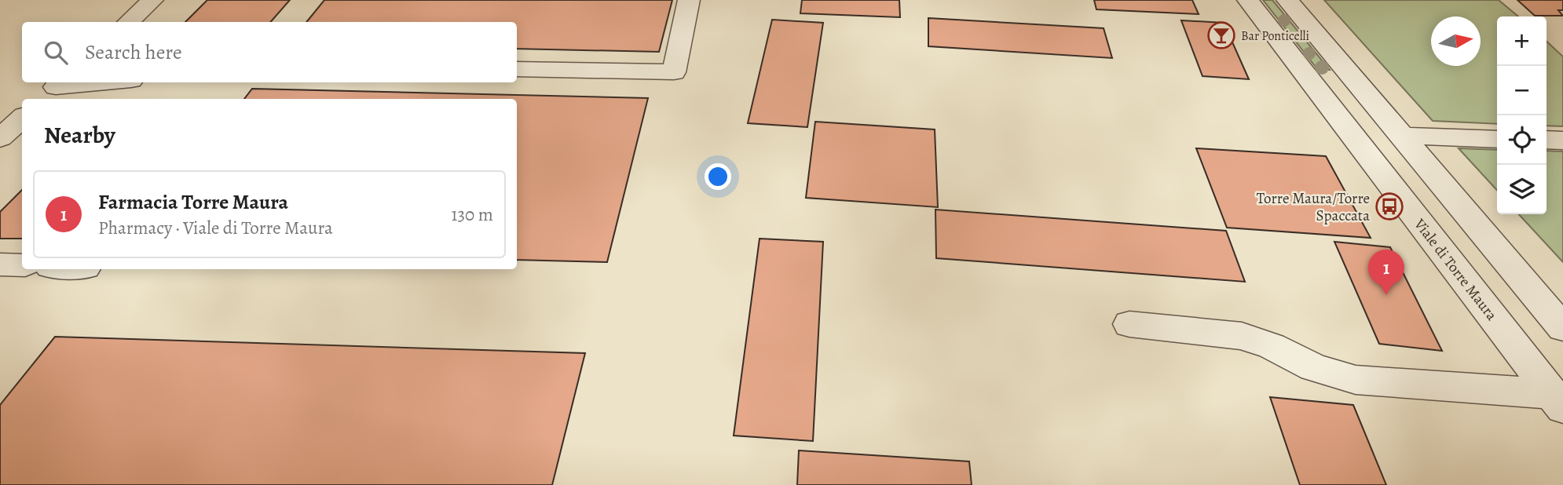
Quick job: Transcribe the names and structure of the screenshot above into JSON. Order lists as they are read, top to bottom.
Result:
{
  "streets": {
    "street": ["Viale di Torre Maura"]
  },
  "places": {
    "bar": ["Bar Ponticelli"],
    "bus stop": ["Torre Maura/Torre Spaccata"]
  },
  "north": "right",
  "page": {
    "map_buttons": ["+", "−"],
    "search": "Search here",
    "heading": "Nearby",
    "list": [
      {
        "mark": "1",
        "name": "Farmacia Torre Maura",
        "note": "Pharmacy · Viale di Torre Maura",
        "value": "130 m"
      }
    ],
    "pins": "1"
  }
}
